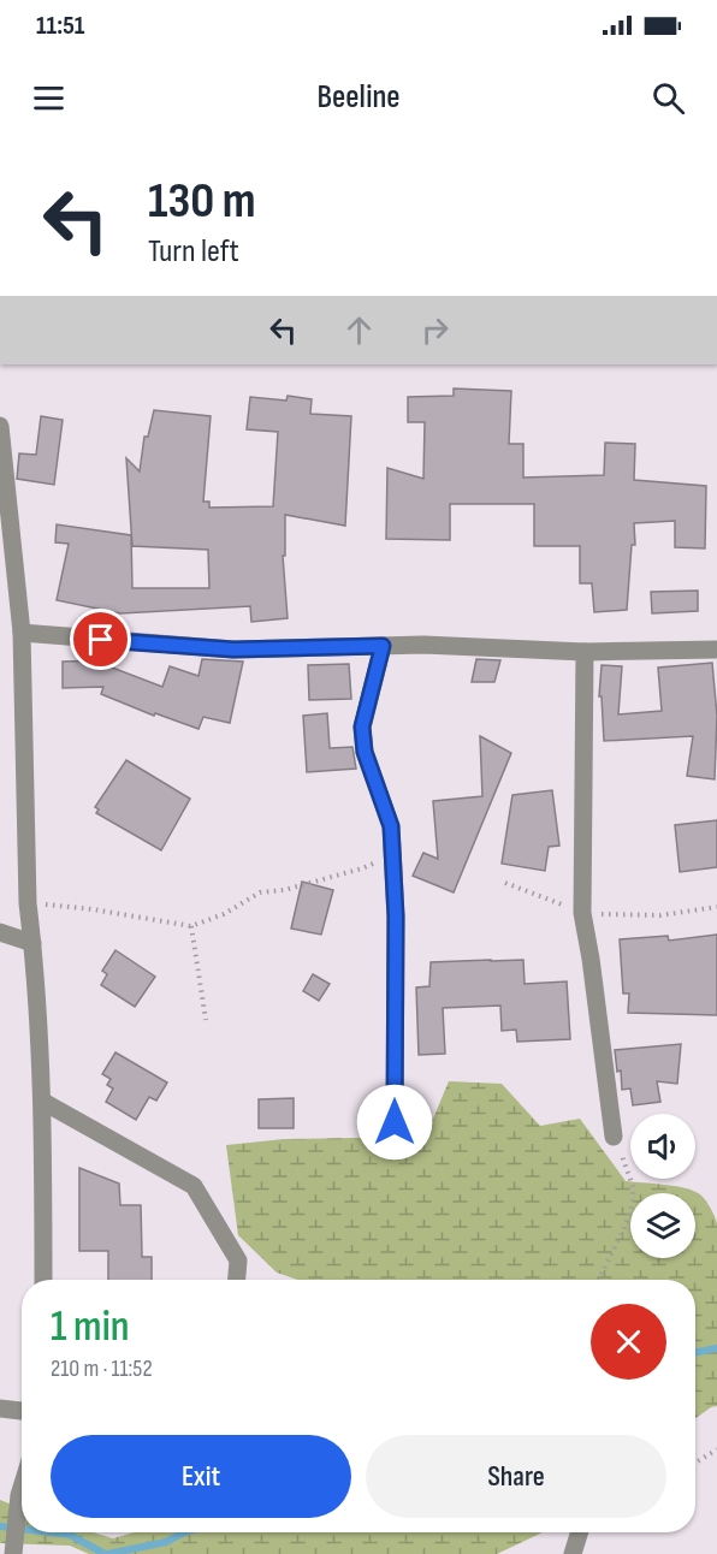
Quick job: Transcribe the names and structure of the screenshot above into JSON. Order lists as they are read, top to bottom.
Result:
{
  "page": {
    "status": "11:51",
    "header": "Beeline",
    "turn": ["130 m", "Turn left"],
    "heading": ["1 min", "210 m · 11:52"],
    "buttons": ["Exit", "Share"]
  }
}
